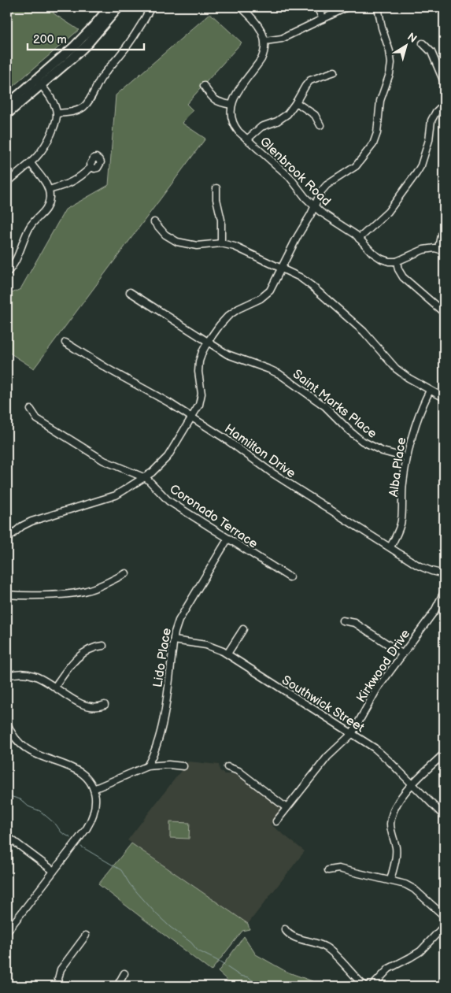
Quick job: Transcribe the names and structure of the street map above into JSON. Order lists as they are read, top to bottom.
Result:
{
  "streets": {
    "street": [
      "Glenbrook Road",
      "Saint Marks Place",
      "Hamilton Drive",
      "Alba Place",
      "Coronado Terrace",
      "Lido Place",
      "Kirkwood Drive",
      "Southwick Street"
    ]
  },
  "crossings": [
    ["Saint Marks Place", "Alba Place"],
    ["Hamilton Drive", "Alba Place"],
    ["Coronado Terrace", "Lido Place"],
    ["Lido Place", "Southwick Street"],
    ["Kirkwood Drive", "Southwick Street"]
  ],
  "scale_bar": "200 m",
  "north": "top right"
}
